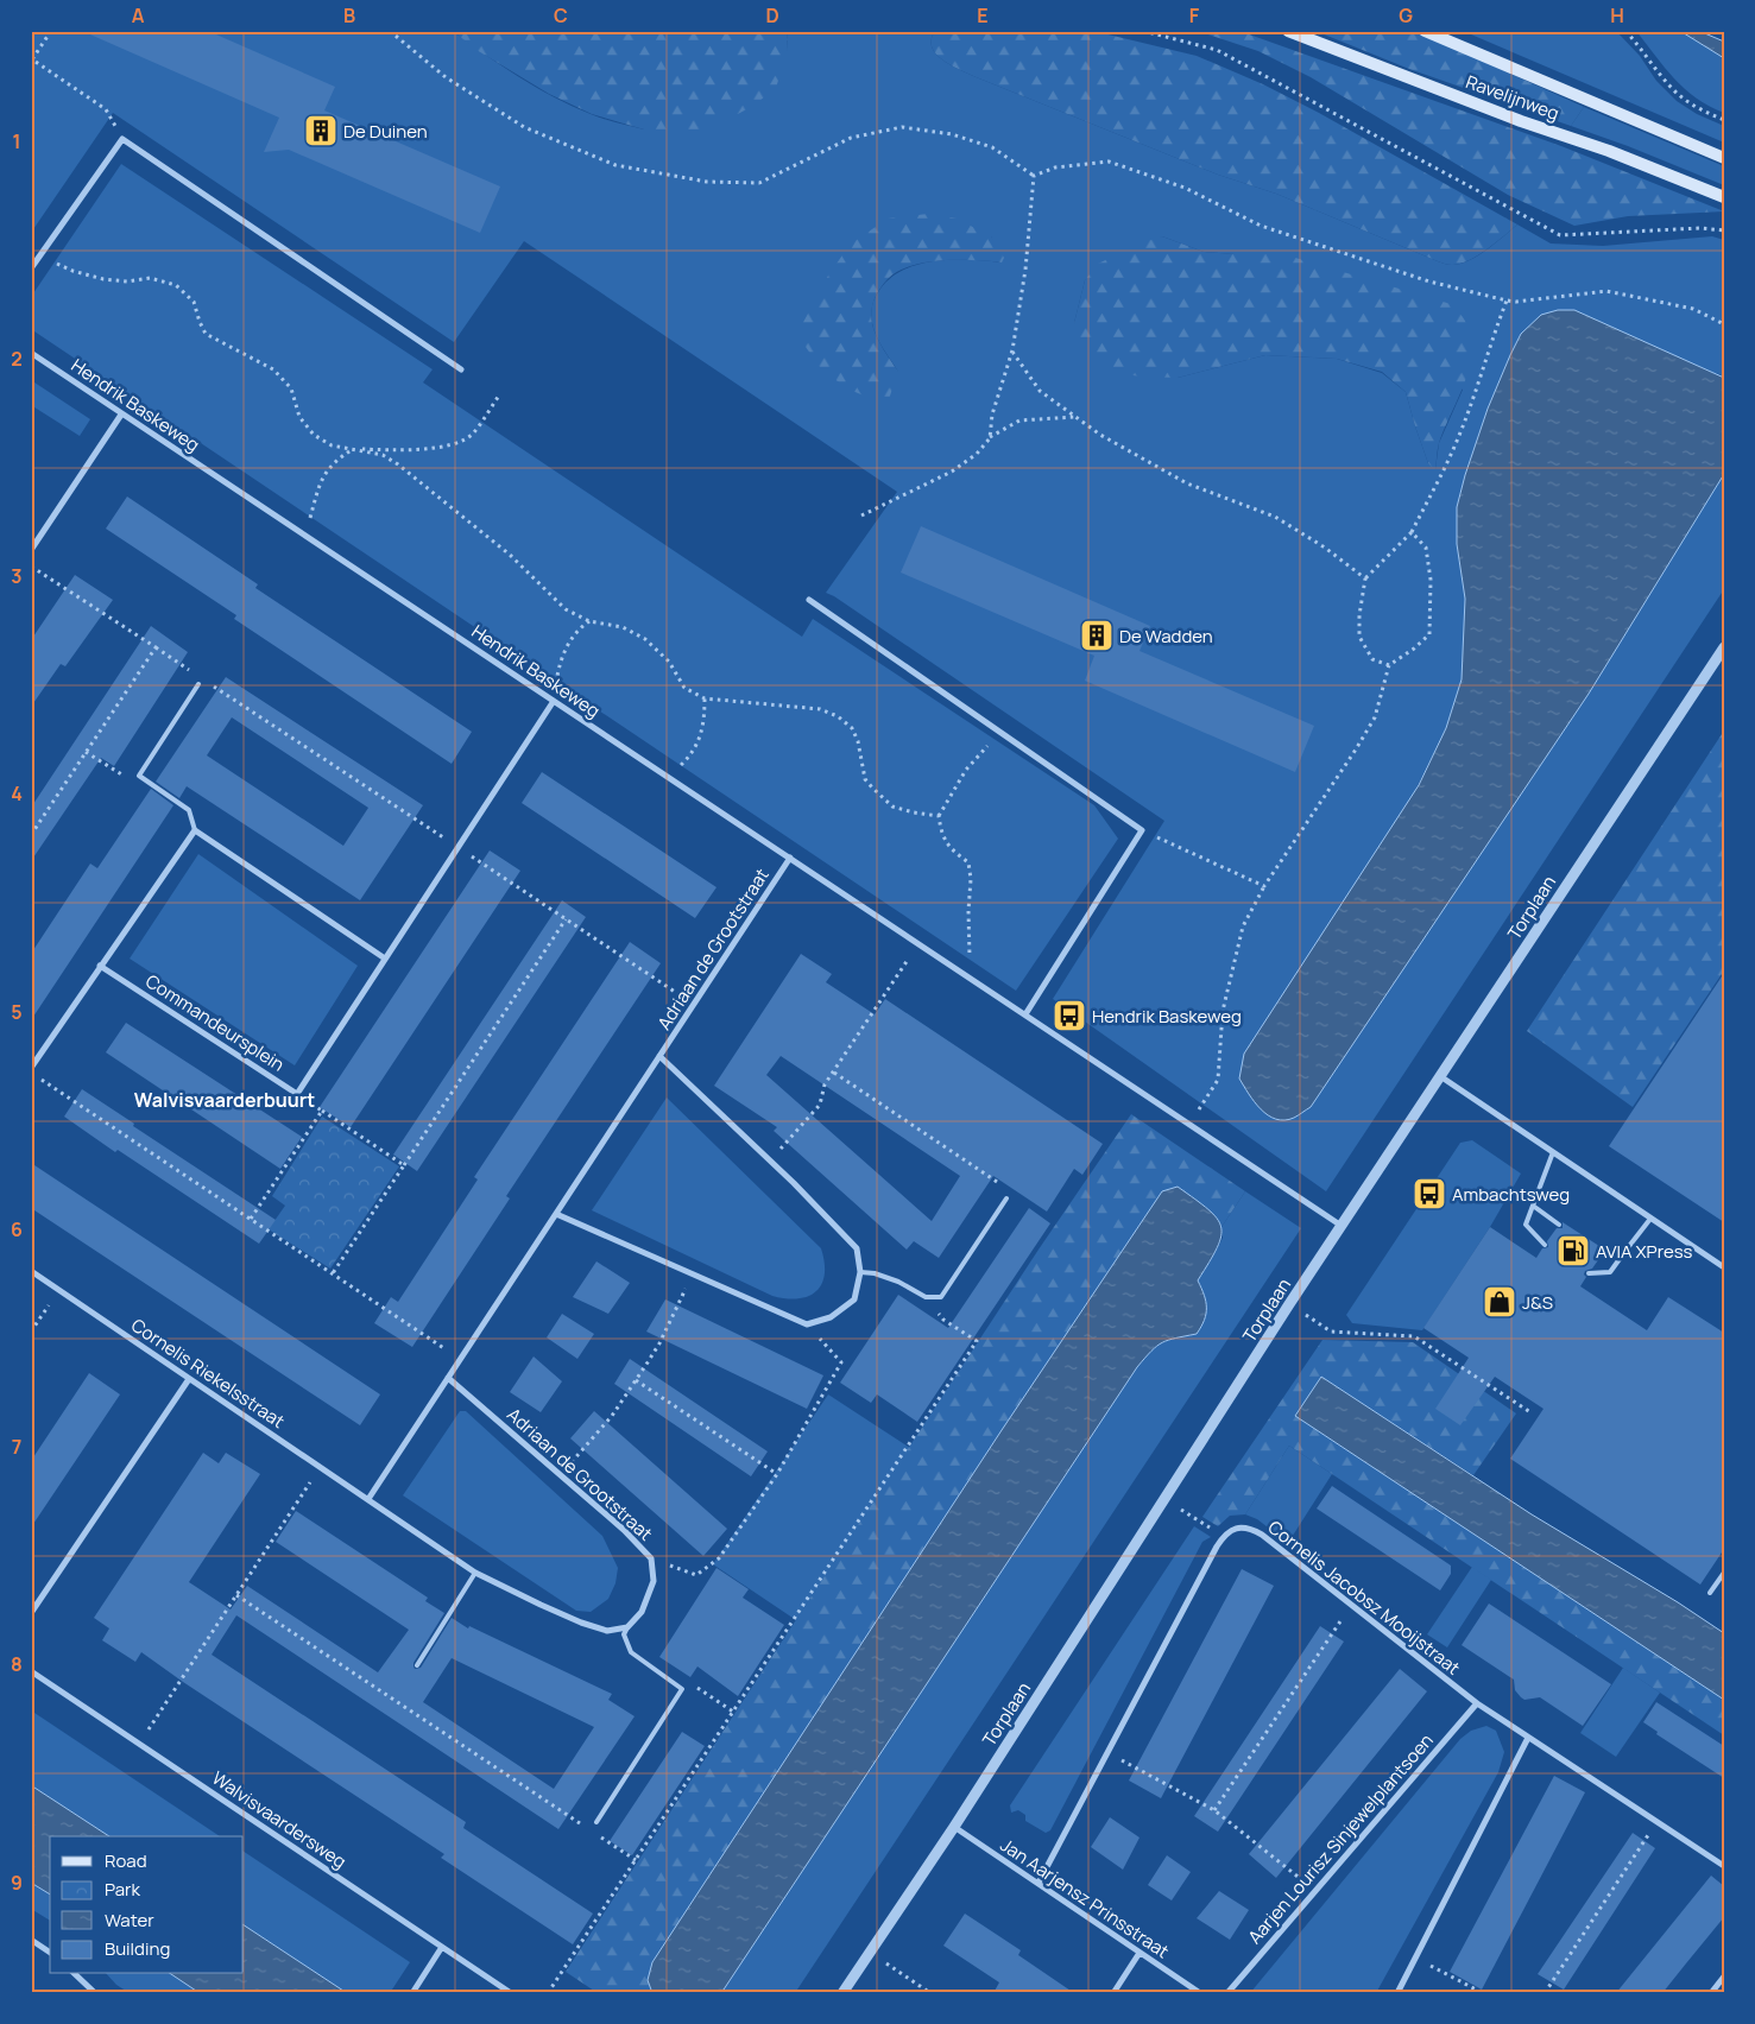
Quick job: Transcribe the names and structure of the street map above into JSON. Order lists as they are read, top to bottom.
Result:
{
  "streets": {
    "main road": ["Ravelijnweg"],
    "street": [
      "Hendrik Baskeweg",
      "Torplaan",
      "Adriaan de Grootstraat",
      "Commandeursplein",
      "Cornelis Riekelsstraat",
      "Cornelis Jacobsz Mooijstraat",
      "Walvisvaardersweg",
      "Aarjen Lourisz Sinjewelplantsoen",
      "Jan Aarjensz Prinsstraat"
    ]
  },
  "crossings": [
    ["Hendrik Baskeweg", "Torplaan"],
    ["Hendrik Baskeweg", "Adriaan de Grootstraat"],
    ["Torplaan", "Jan Aarjensz Prinsstraat"],
    ["Adriaan de Grootstraat", "Cornelis Riekelsstraat"],
    ["Cornelis Jacobsz Mooijstraat", "Aarjen Lourisz Sinjewelplantsoen"]
  ],
  "districts": ["Walvisvaarderbuurt"],
  "places": {
    "building": ["De Duinen", "De Wadden"],
    "bus stop": ["Hendrik Baskeweg", "Ambachtsweg"],
    "fuel station": ["AVIA XPress"],
    "shop": ["J&S"]
  },
  "legend": [
    "Road",
    "Park",
    "Water",
    "Building"
  ],
  "grid": {
    "columns": [
      "A",
      "B",
      "C",
      "D",
      "E",
      "F",
      "G",
      "H"
    ],
    "rows": [
      "1",
      "2",
      "3",
      "4",
      "5",
      "6",
      "7",
      "8",
      "9"
    ]
  }
}
